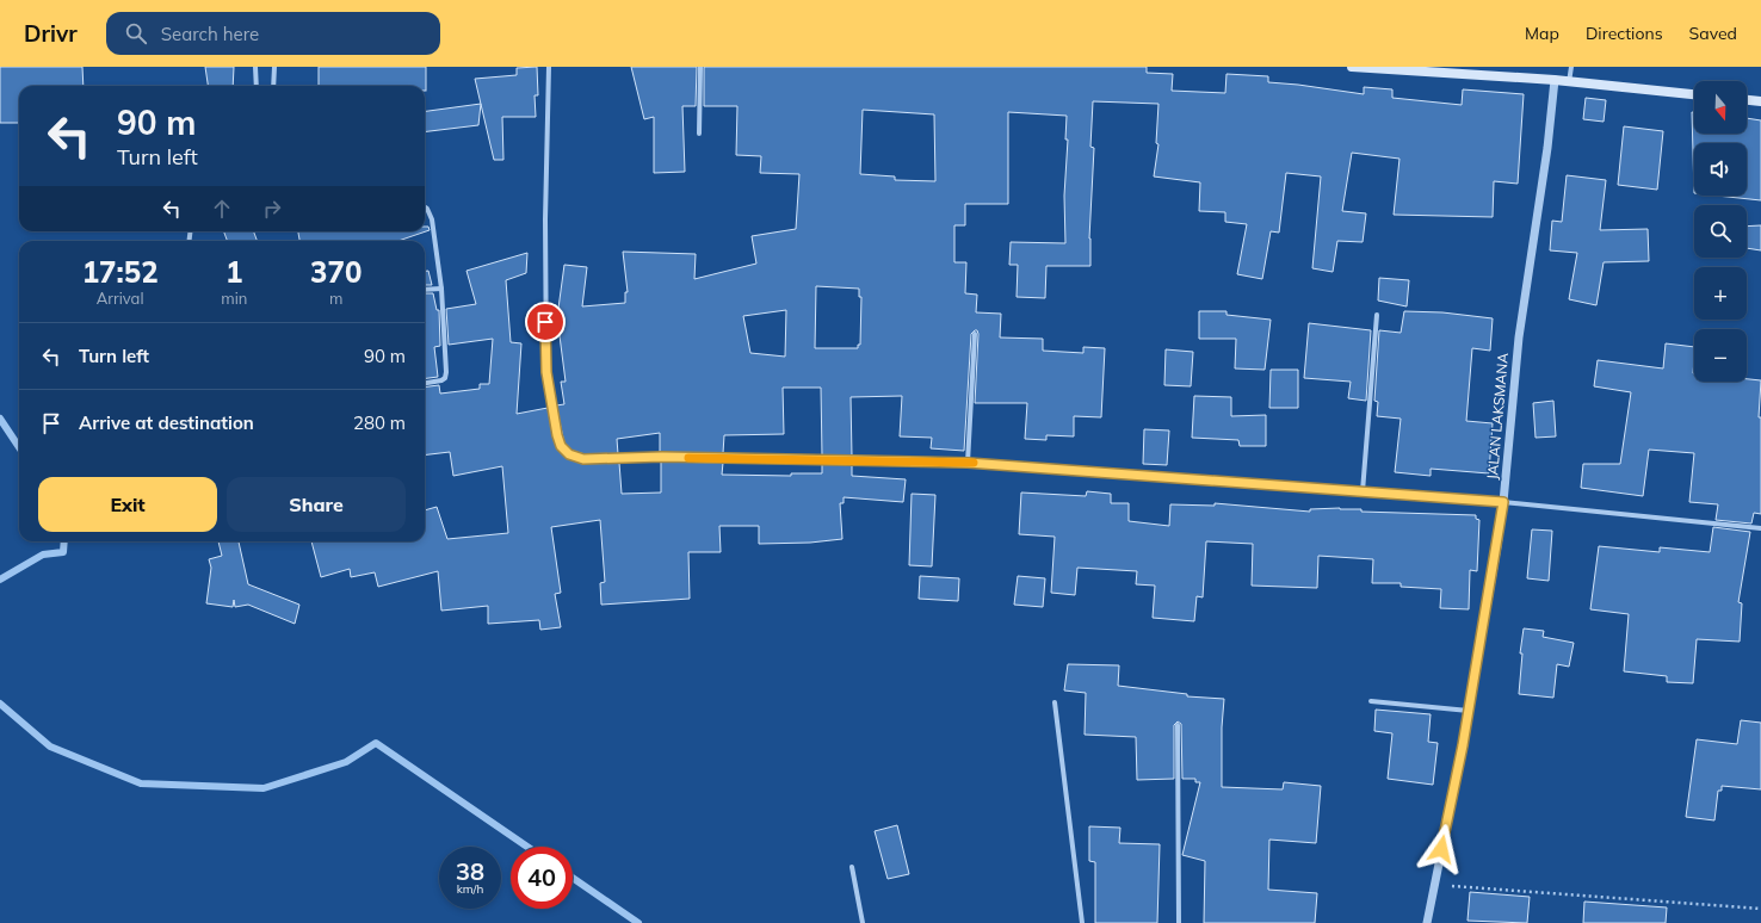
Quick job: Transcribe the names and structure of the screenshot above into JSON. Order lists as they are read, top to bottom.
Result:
{
  "streets": {
    "street": ["JALAN LAKSMANA"]
  },
  "north": "bottom",
  "page": {
    "header": "Drivr",
    "search": "Search here",
    "nav": ["Map", "Directions", "Saved"],
    "map_buttons": ["+", "−"],
    "turn": ["90 m", "Turn left"],
    "eta": [
      "17:52",
      "Arrival",
      "1",
      "min",
      "370",
      "m"
    ],
    "list": [
      {
        "name": "Turn left",
        "value": "90 m"
      },
      {
        "name": "Arrive at destination",
        "value": "280 m"
      }
    ],
    "buttons": ["Exit", "Share"],
    "speed": "38 km/h",
    "limit": "40"
  }
}
